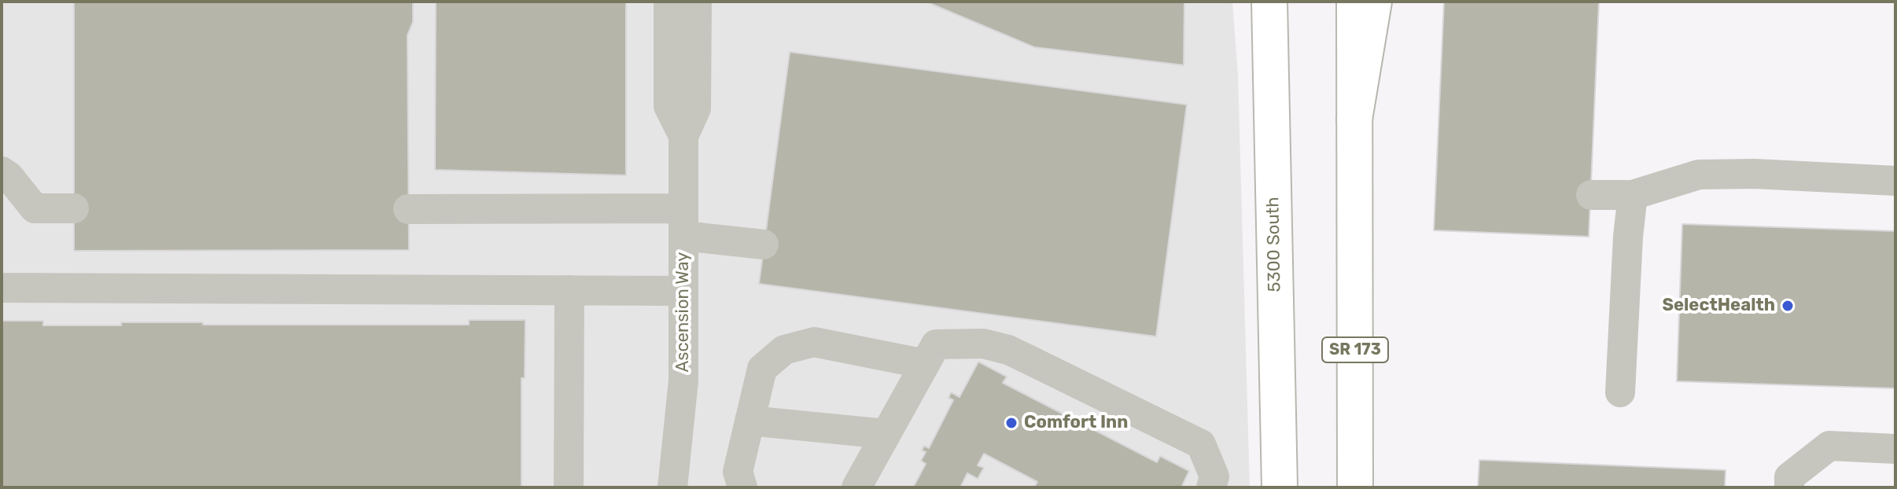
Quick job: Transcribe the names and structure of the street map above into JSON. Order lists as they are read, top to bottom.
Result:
{
  "streets": {
    "main road": ["5300 South", "SR 173"],
    "street": ["Ascension Way"]
  },
  "places": ["SelectHealth", "Comfort Inn"]
}
